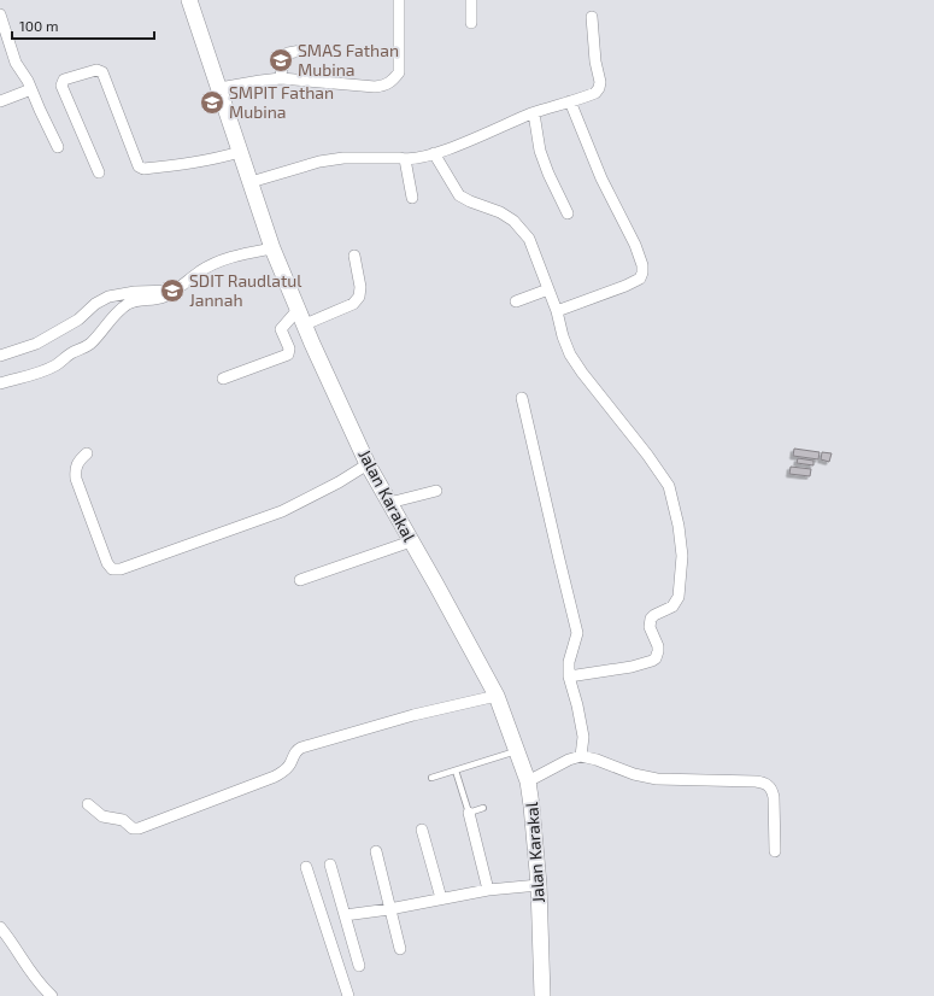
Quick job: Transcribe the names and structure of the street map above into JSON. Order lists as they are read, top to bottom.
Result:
{
  "streets": {
    "main road": ["Jalan Karakal"]
  },
  "places": {
    "school or university": ["SMAS Fathan Mubina", "SMPIT Fathan Mubina", "SDIT Raudlatul Jannah"]
  },
  "scale_bar": "100 m"
}
